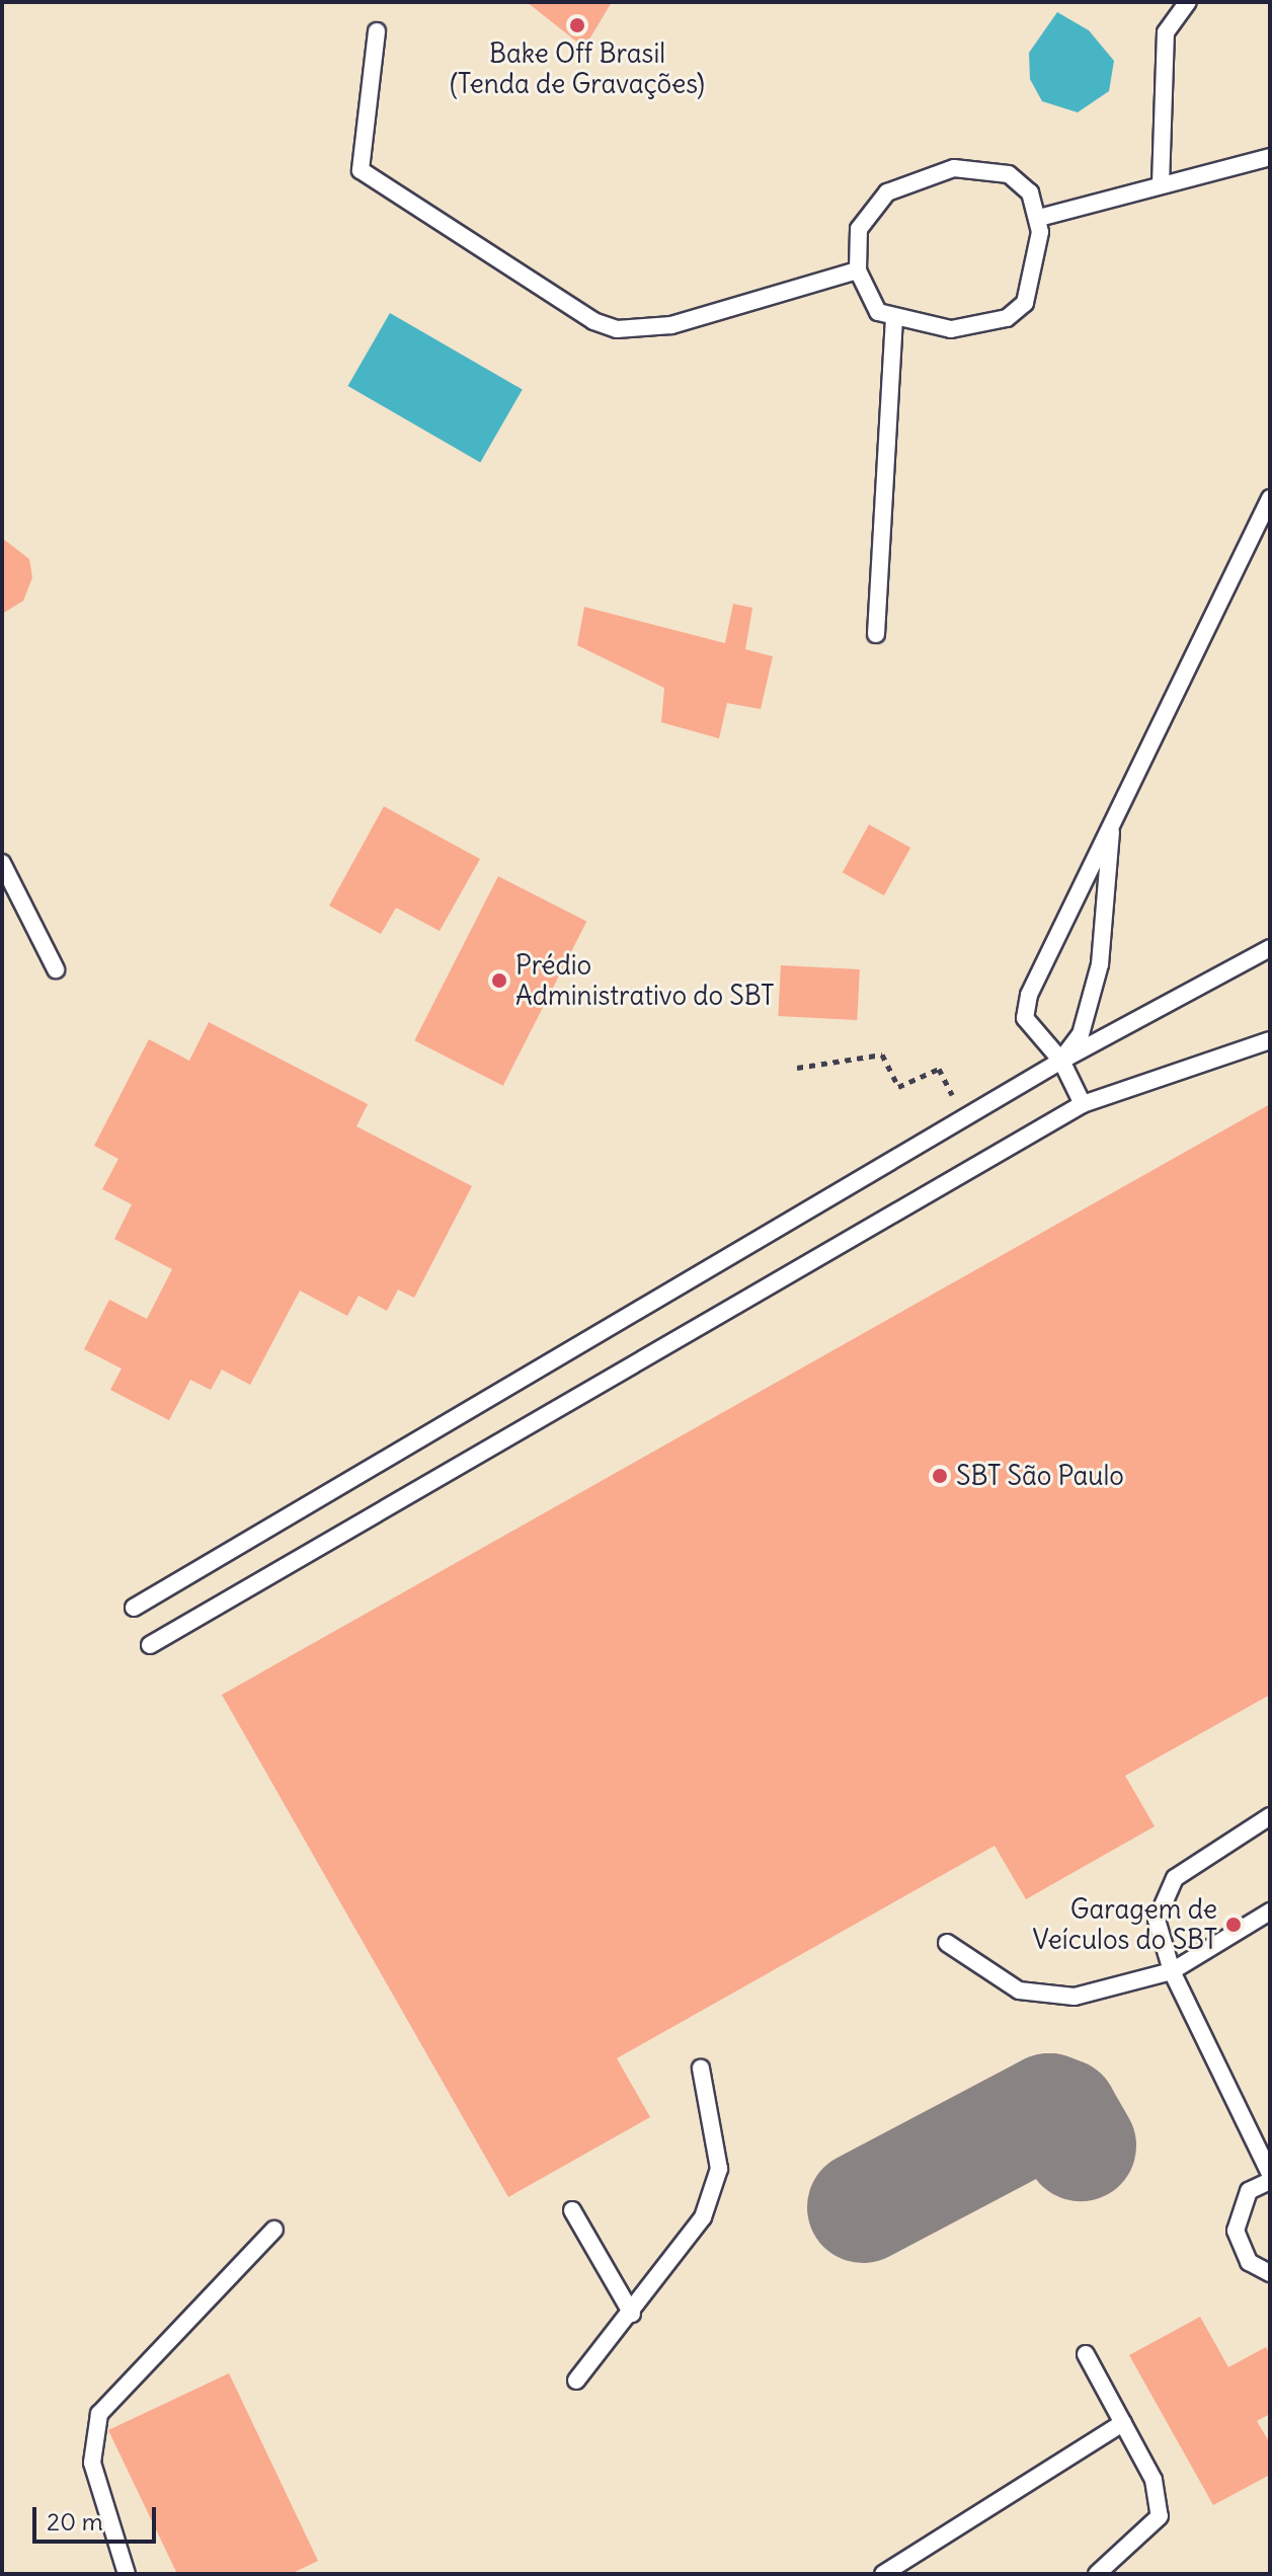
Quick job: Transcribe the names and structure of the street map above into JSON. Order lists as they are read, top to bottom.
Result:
{
  "places": [
    "Bake Off Brasil (Tenda de Gravações)",
    "Prédio Administrativo do SBT",
    "SBT São Paulo",
    "Garagem de Veículos do SBT"
  ],
  "scale_bar": "20 m"
}
